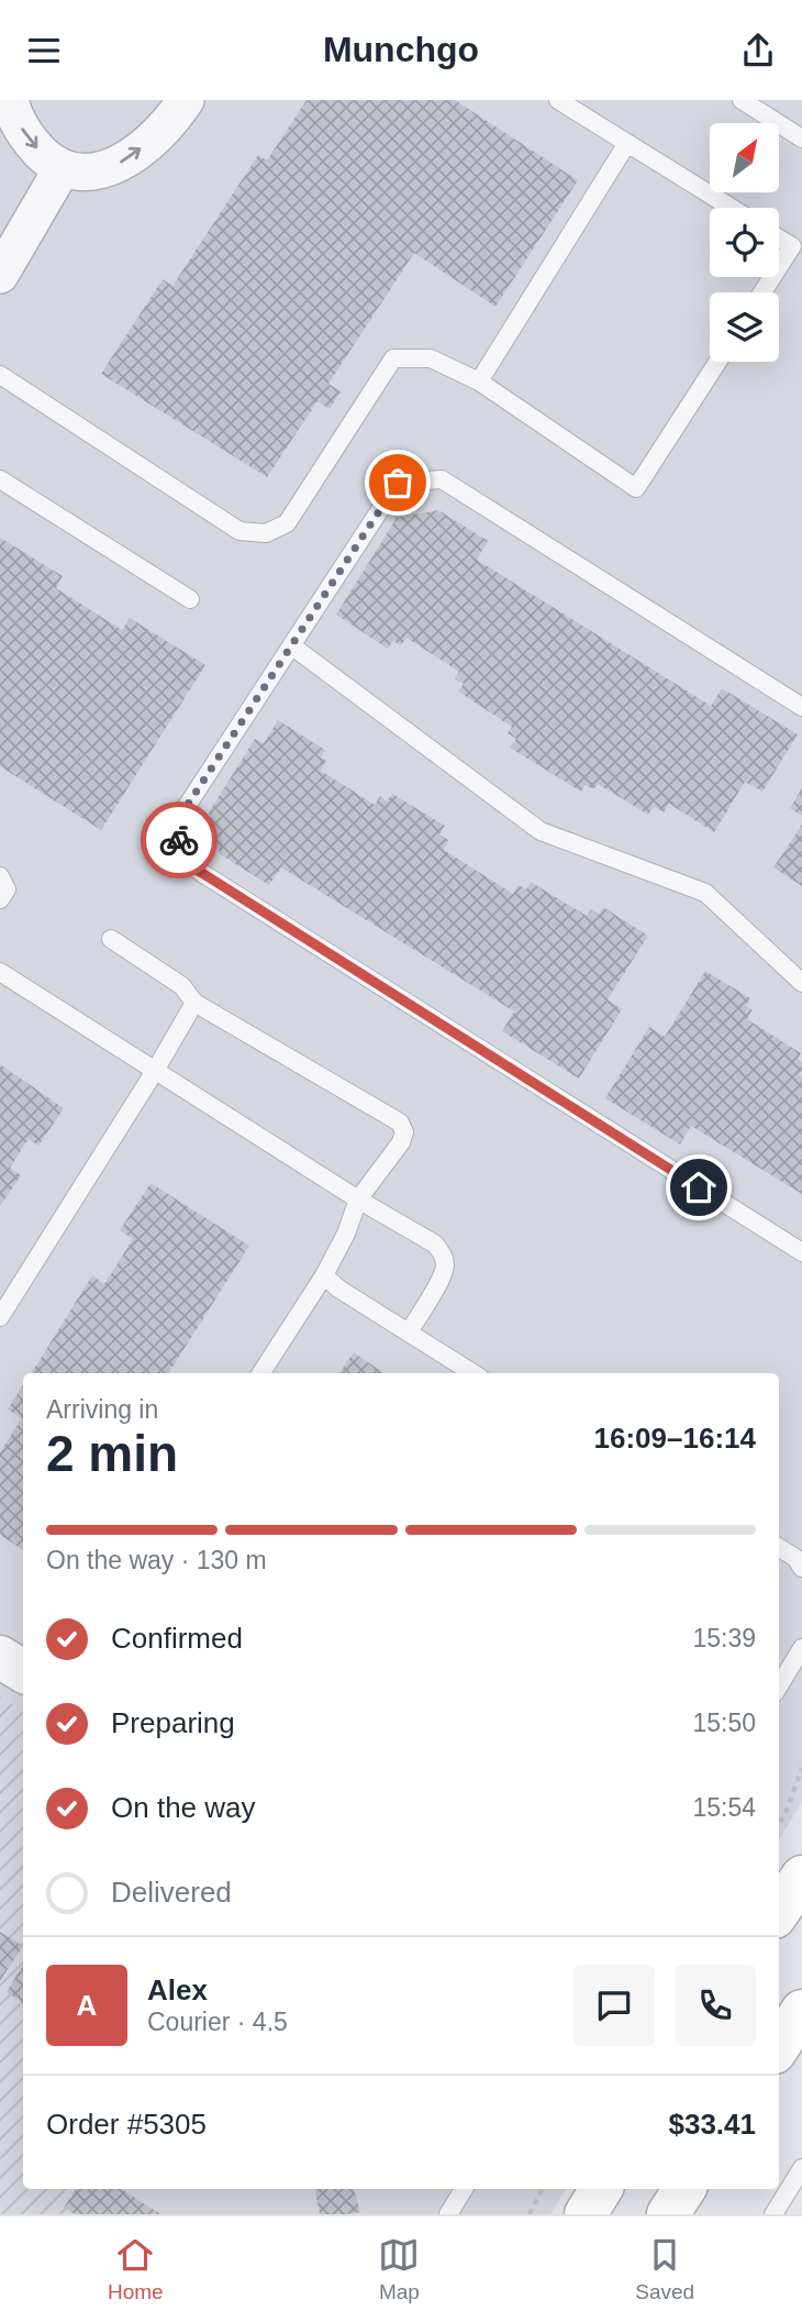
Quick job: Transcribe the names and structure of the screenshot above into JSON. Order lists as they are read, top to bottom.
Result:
{
  "north": "top right",
  "page": {
    "header": "Munchgo",
    "heading": ["2 min", "Arriving in", "16:09–16:14"],
    "panel": [
      "Alex",
      "Courier · 4.5",
      "Order #5305",
      "$33.41"
    ],
    "bar": "On the way · 130 m",
    "list": [
      ["Confirmed", "15:39"],
      ["Preparing", "15:50"],
      ["On the way", "15:54"],
      "Delivered"
    ],
    "round": "A",
    "tabs": ["Home", "Map", "Saved"]
  }
}
